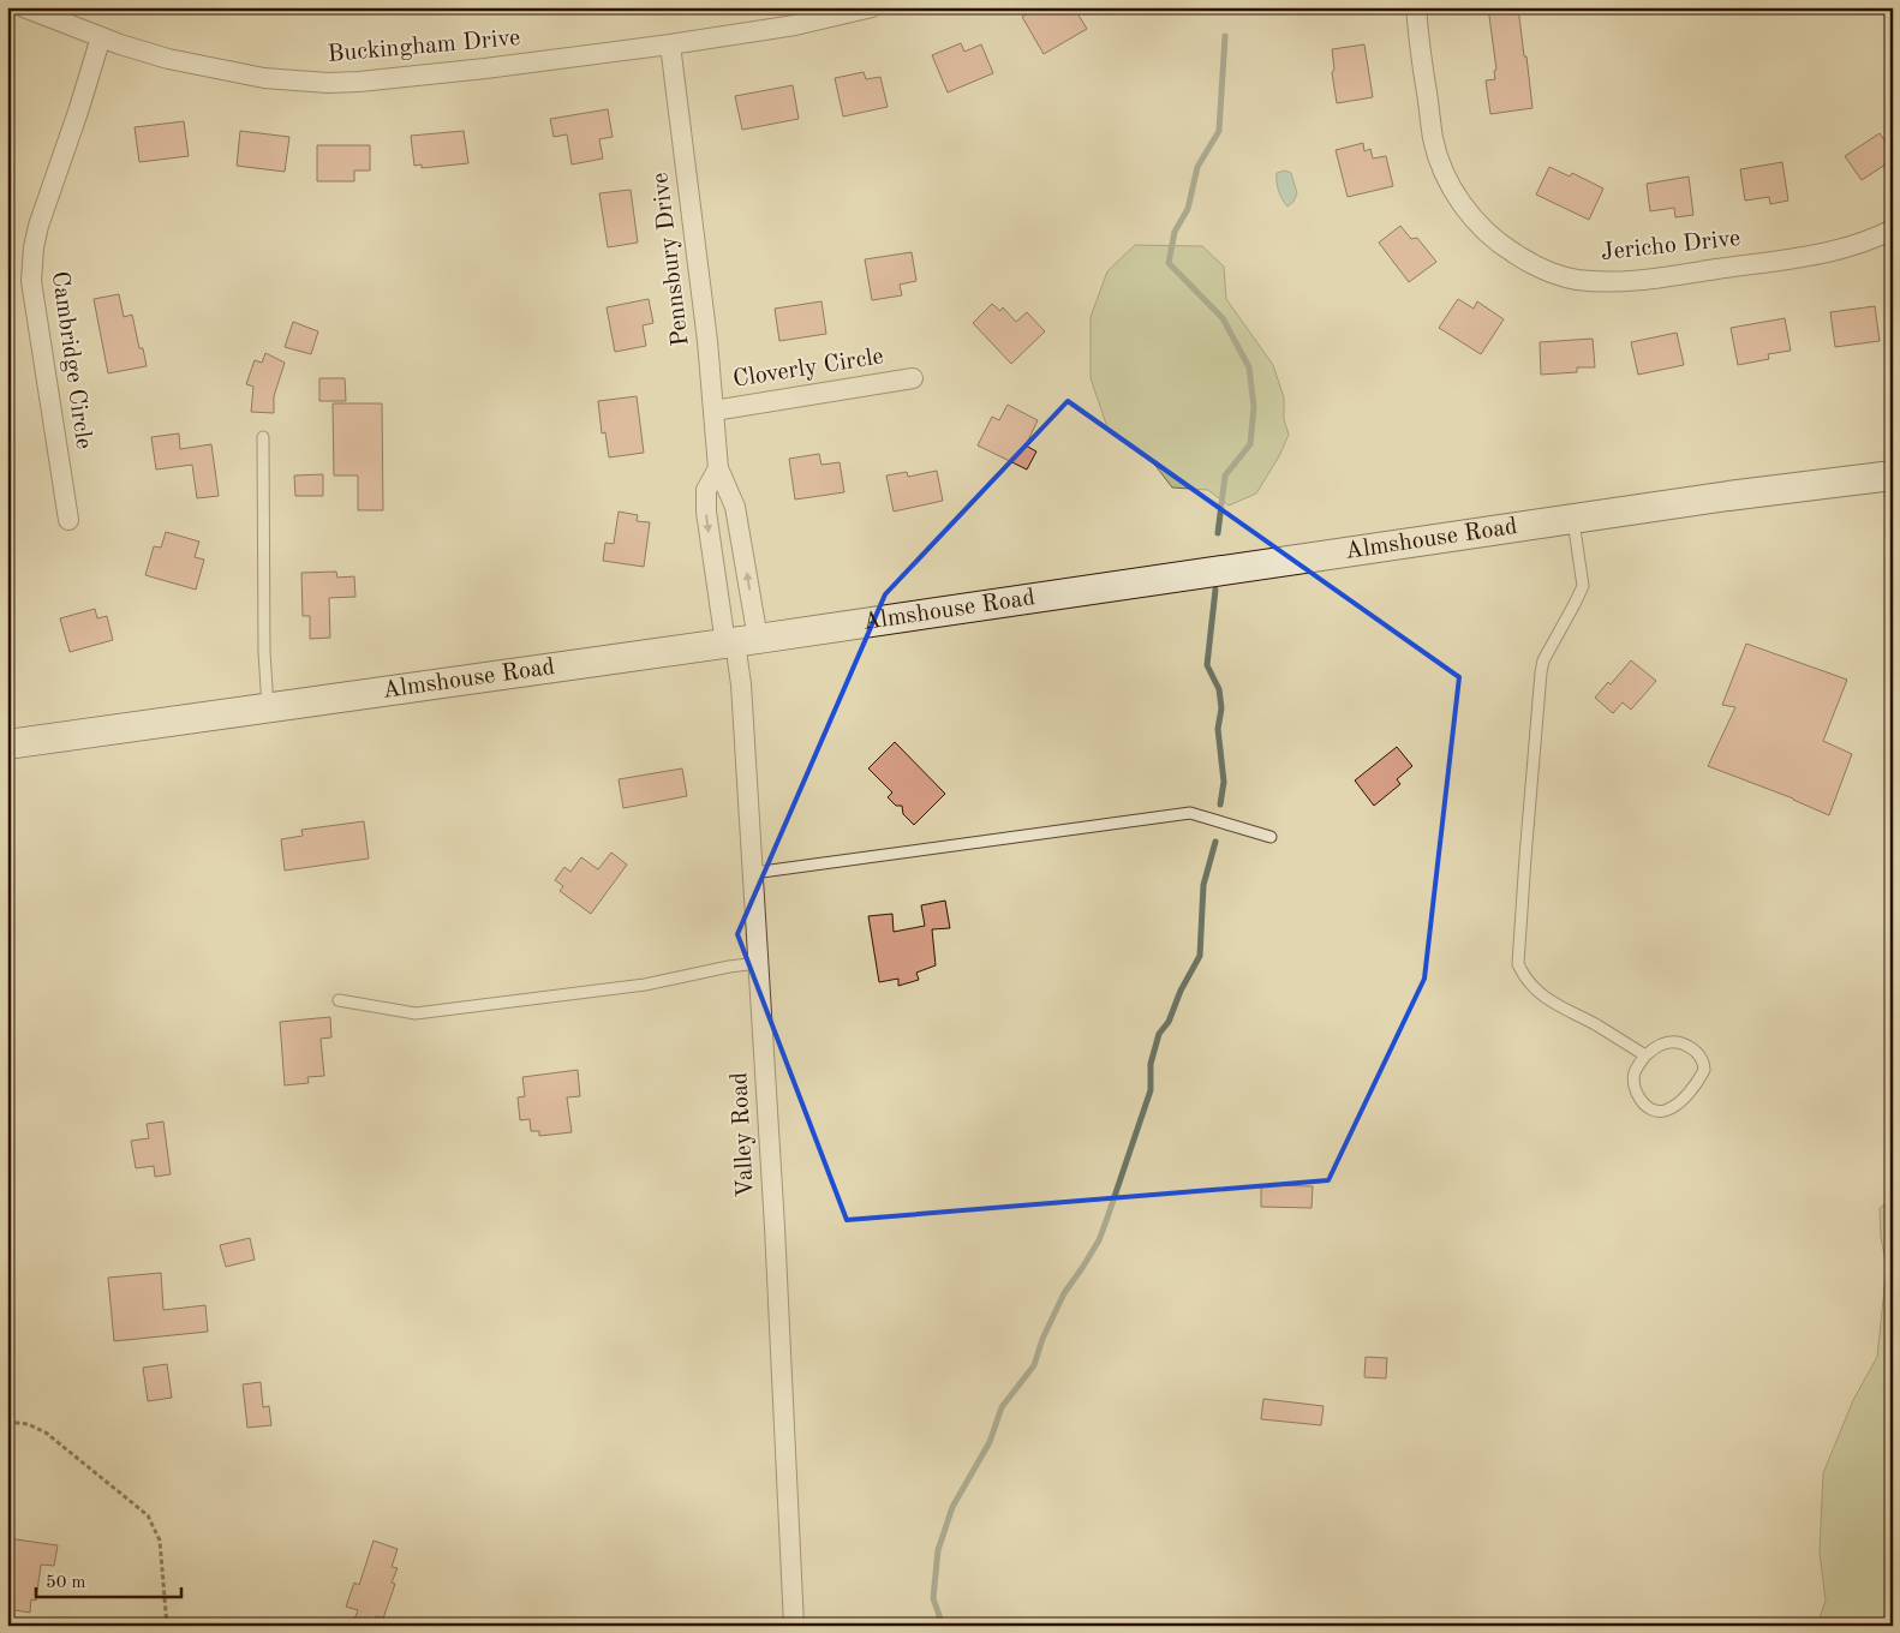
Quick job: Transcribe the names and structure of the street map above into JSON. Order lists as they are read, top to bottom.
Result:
{
  "streets": {
    "main road": ["Almshouse Road"],
    "street": [
      "Buckingham Drive",
      "Jericho Drive",
      "Pennsbury Drive",
      "Cambridge Circle",
      "Cloverly Circle",
      "Valley Road"
    ]
  },
  "crossings": [
    ["Buckingham Drive", "Pennsbury Drive"],
    ["Buckingham Drive", "Cambridge Circle"],
    ["Pennsbury Drive", "Cloverly Circle"],
    ["Pennsbury Drive", "Almshouse Road"],
    ["Pennsbury Drive", "Valley Road"],
    ["Almshouse Road", "Valley Road"]
  ],
  "scale_bar": "50 m"
}
